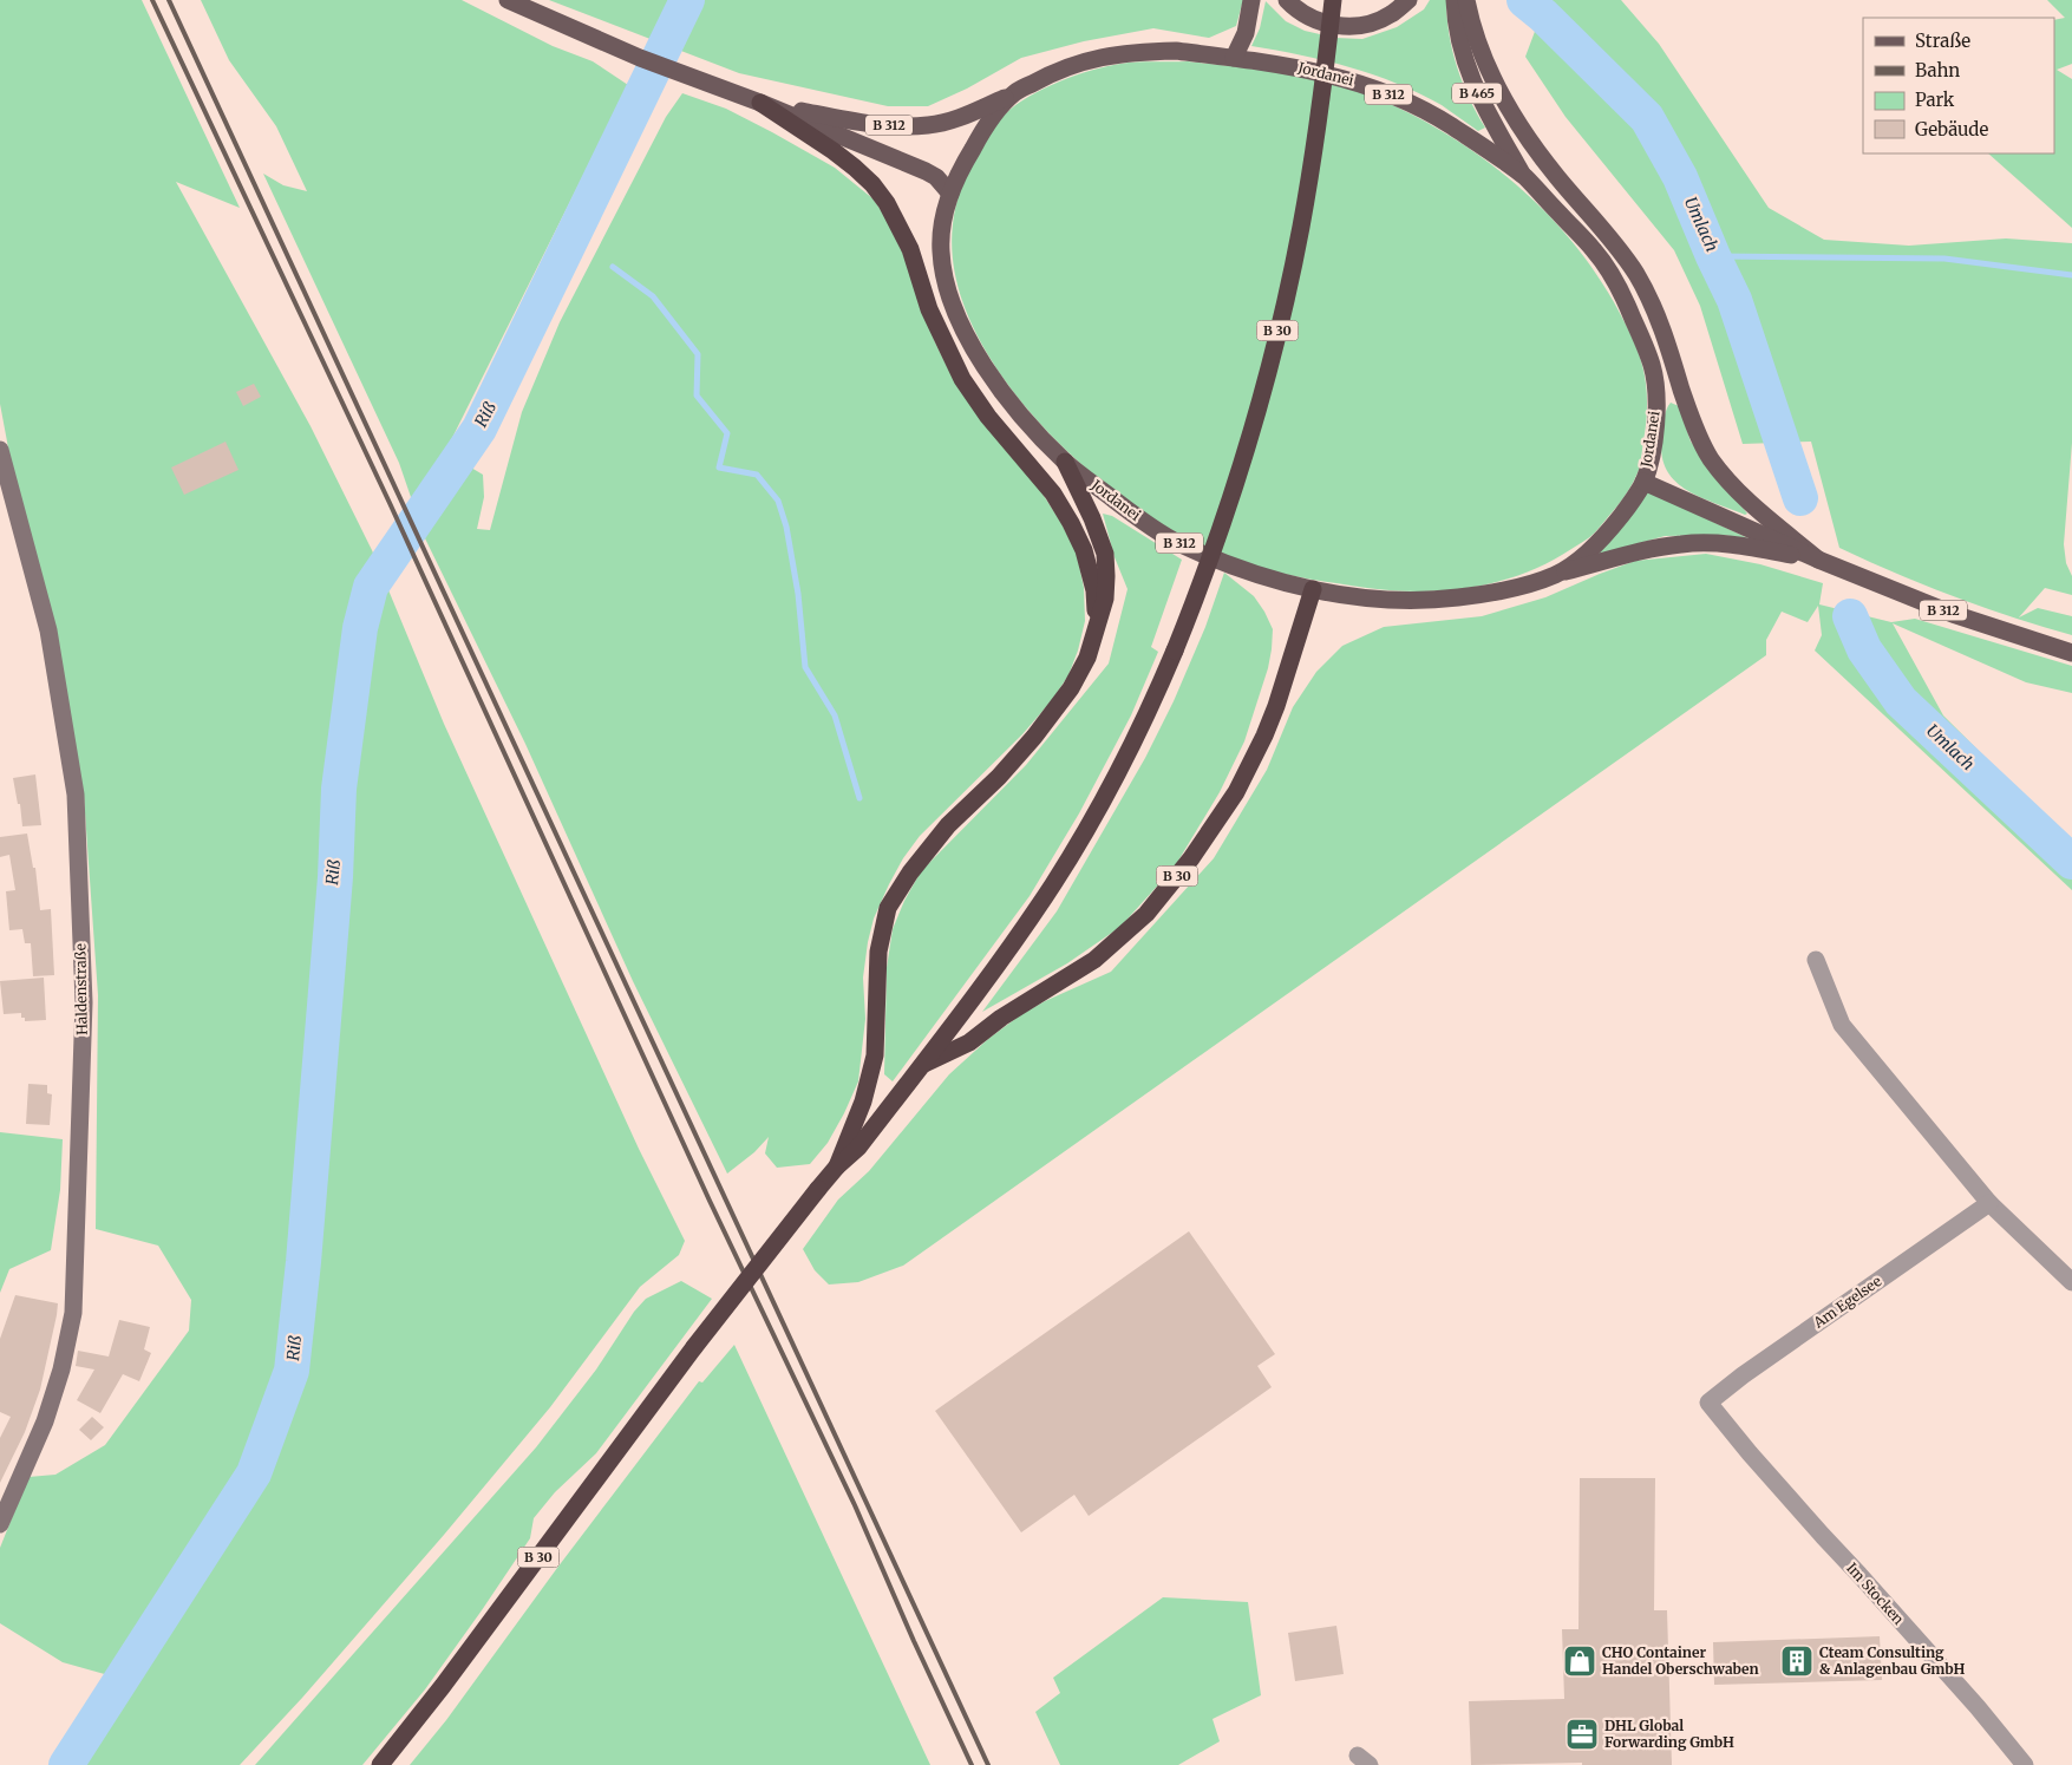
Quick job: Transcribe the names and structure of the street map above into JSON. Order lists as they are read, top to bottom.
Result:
{
  "streets": {
    "highway": ["B 30"],
    "main road": ["Jordanei", "B 465", "B 312"],
    "street": ["Haldenstraße", "Am Egelsee", "Im Stocken"]
  },
  "crossings": [
    ["Jordanei", "B 465"],
    ["Jordanei", "B 312"],
    ["Jordanei", "B 30"],
    ["B 312", "B 30"],
    ["Am Egelsee", "Im Stocken"]
  ],
  "water": ["Umlach", "Riß"],
  "places": {
    "shop": ["CHO Container Handel Oberschwaben"],
    "building": ["Cteam Consulting & Anlagenbau GmbH"],
    "office": ["DHL Global Forwarding GmbH"]
  },
  "legend": [
    "Straße",
    "Bahn",
    "Park",
    "Gebäude"
  ]
}
